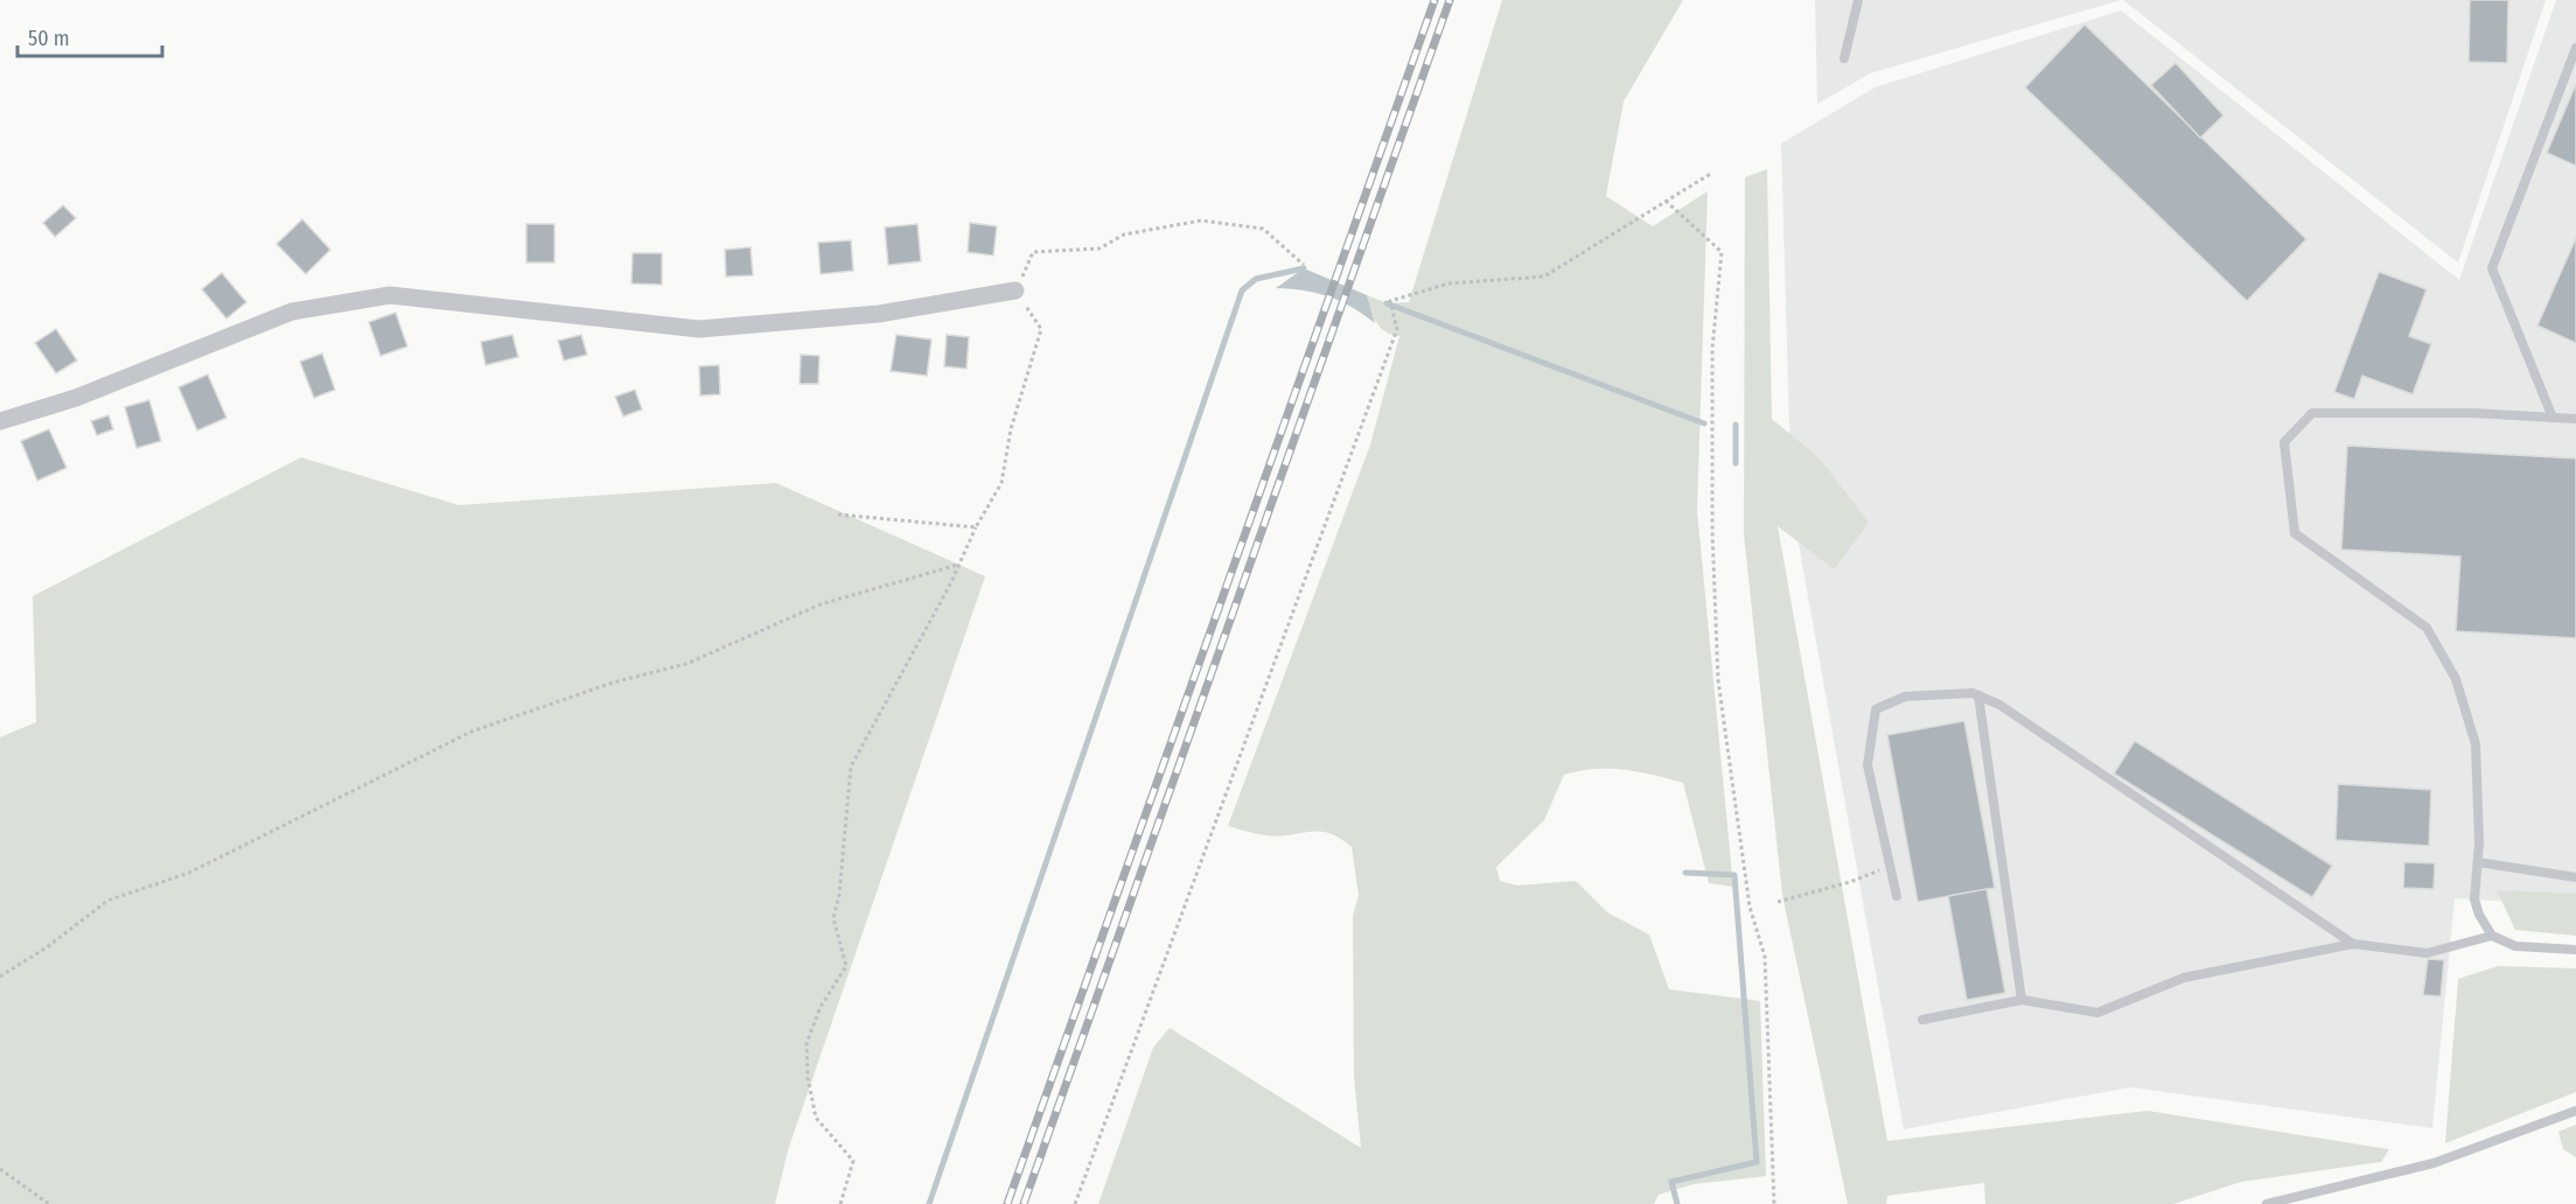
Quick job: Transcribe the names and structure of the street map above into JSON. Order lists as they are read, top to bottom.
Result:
{
  "scale_bar": "50 m"
}
